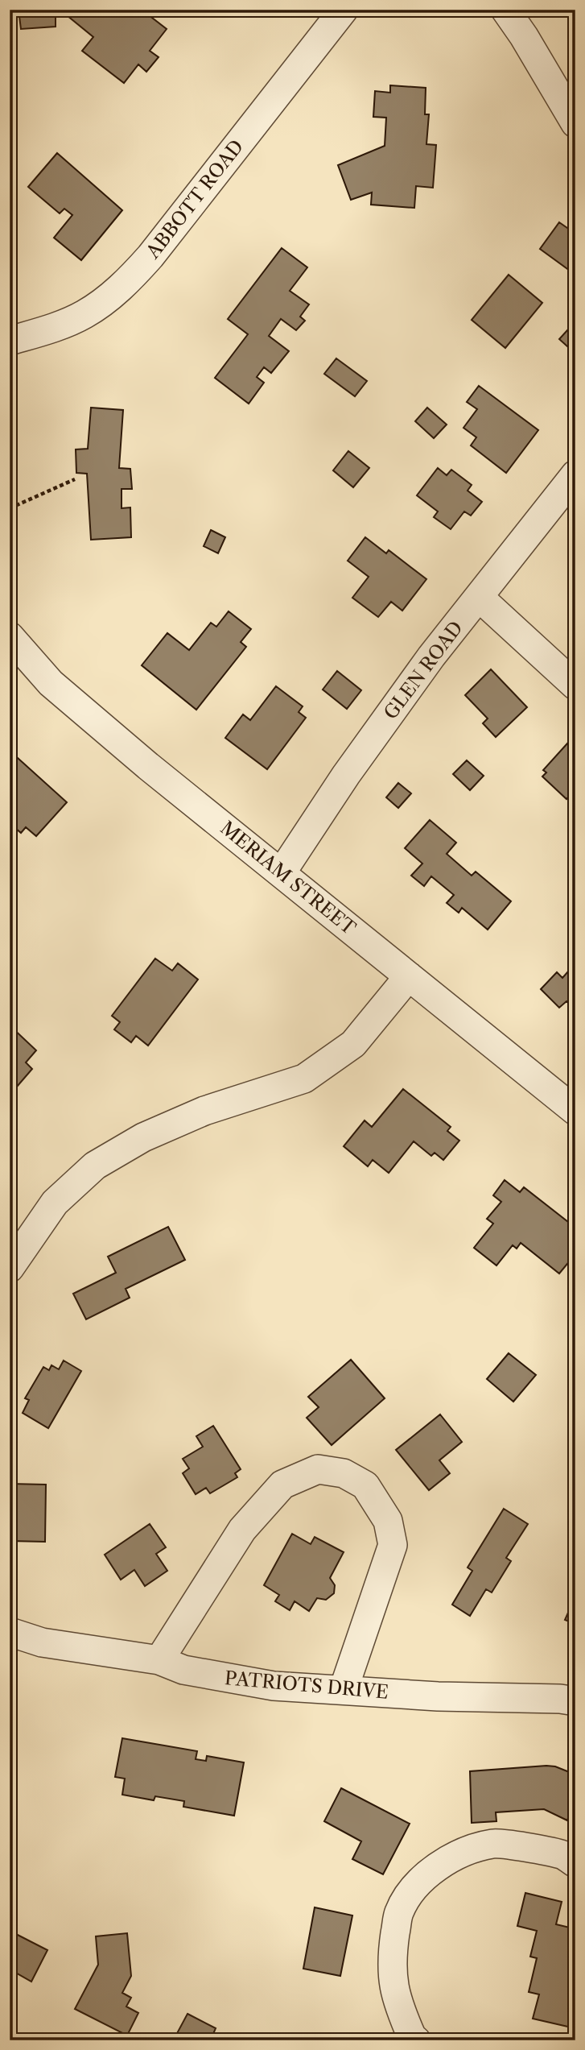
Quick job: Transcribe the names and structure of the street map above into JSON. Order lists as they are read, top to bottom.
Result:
{
  "streets": {
    "street": [
      "ABBOTT ROAD",
      "GLEN ROAD",
      "MERIAM STREET",
      "PATRIOTS DRIVE"
    ]
  },
  "crossings": [
    ["GLEN ROAD", "MERIAM STREET"]
  ]
}
